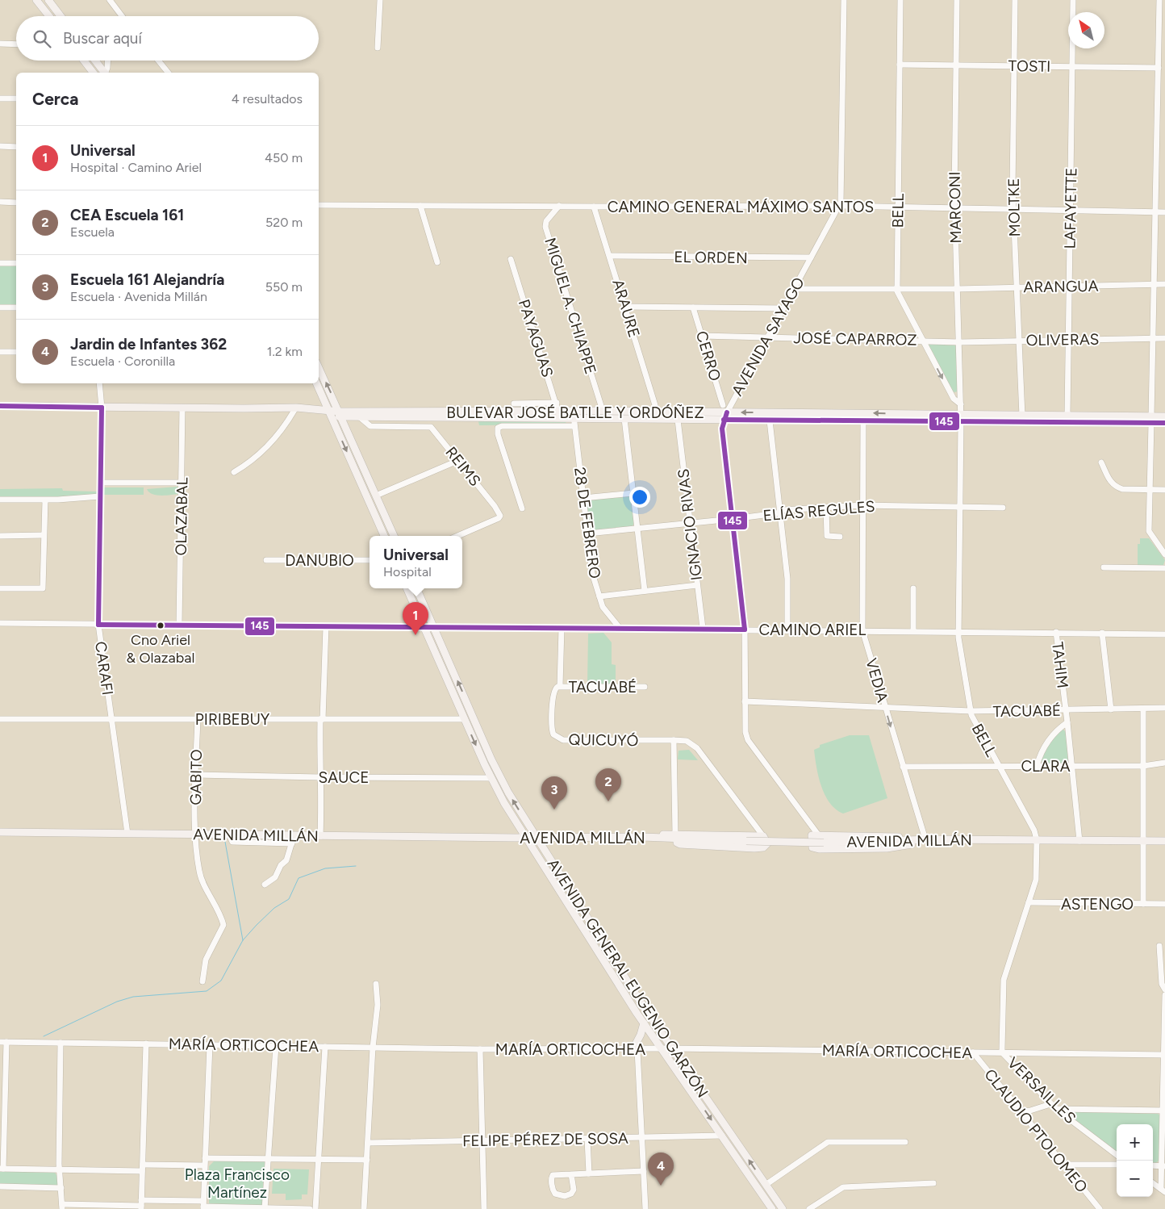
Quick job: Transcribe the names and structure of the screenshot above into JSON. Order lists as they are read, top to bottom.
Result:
{
  "streets": {
    "main road": ["BULEVAR JOSÉ BATLLE Y ORDÓÑEZ", "AVENIDA MILLÁN", "AVENIDA GENERAL EUGENIO GARZÓN"],
    "street": [
      "TOSTI",
      "CAMINO GENERAL MÁXIMO SANTOS",
      "MARCONI",
      "MOLTKE",
      "LAFAYETTE",
      "BELL",
      "EL ORDEN",
      "ARANGUA",
      "MIGUEL A. CHIAPPE",
      "ARAURE",
      "AVENIDA SAYAGO",
      "PAYAGUAS",
      "JOSÉ CAPARROZ",
      "OLIVERAS",
      "CERRO",
      "REIMS",
      "ELÍAS REGULES",
      "OLAZABAL",
      "28 DE FEBRERO",
      "IGNACIO RIVAS",
      "DANUBIO",
      "CAMINO ARIEL",
      "TAHIM",
      "CARAFI",
      "VEDIA",
      "TACUABÉ",
      "PIRIBEBUY",
      "QUICUYÓ",
      "CLARA",
      "GABITO",
      "SAUCE",
      "ASTENGO",
      "MARÍA ORTICOCHEA",
      "VERSAILLES",
      "CLAUDIO PTOLOMEO",
      "FELIPE PÉREZ DE SOSA"
    ]
  },
  "crossings": [
    ["TOSTI", "MARCONI"],
    ["TOSTI", "MOLTKE"],
    ["TOSTI", "LAFAYETTE"],
    ["TOSTI", "BELL"],
    ["CAMINO GENERAL MÁXIMO SANTOS", "MARCONI"],
    ["CAMINO GENERAL MÁXIMO SANTOS", "MOLTKE"],
    ["CAMINO GENERAL MÁXIMO SANTOS", "LAFAYETTE"],
    ["CAMINO GENERAL MÁXIMO SANTOS", "BELL"],
    ["CAMINO GENERAL MÁXIMO SANTOS", "MIGUEL A. CHIAPPE"],
    ["CAMINO GENERAL MÁXIMO SANTOS", "ARAURE"],
    ["CAMINO GENERAL MÁXIMO SANTOS", "AVENIDA SAYAGO"],
    ["MARCONI", "BELL"],
    ["MARCONI", "ARANGUA"],
    ["MARCONI", "JOSÉ CAPARROZ"],
    ["MARCONI", "OLIVERAS"],
    ["MARCONI", "BULEVAR JOSÉ BATLLE Y ORDÓÑEZ"],
    ["MOLTKE", "ARANGUA"],
    ["MOLTKE", "OLIVERAS"],
    ["MOLTKE", "BULEVAR JOSÉ BATLLE Y ORDÓÑEZ"],
    ["LAFAYETTE", "ARANGUA"],
    ["LAFAYETTE", "OLIVERAS"],
    ["LAFAYETTE", "BULEVAR JOSÉ BATLLE Y ORDÓÑEZ"],
    ["BELL", "ARANGUA"],
    ["BELL", "JOSÉ CAPARROZ"],
    ["BELL", "BULEVAR JOSÉ BATLLE Y ORDÓÑEZ"],
    ["BELL", "ELÍAS REGULES"],
    ["BELL", "CAMINO ARIEL"],
    ["BELL", "TACUABÉ"],
    ["BELL", "CLARA"],
    ["BELL", "AVENIDA MILLÁN"],
    ["BELL", "ASTENGO"],
    ["BELL", "MARÍA ORTICOCHEA"],
    ["BELL", "VERSAILLES"],
    ["EL ORDEN", "ARAURE"],
    ["EL ORDEN", "AVENIDA SAYAGO"],
    ["ARANGUA", "AVENIDA SAYAGO"],
    ["MIGUEL A. CHIAPPE", "BULEVAR JOSÉ BATLLE Y ORDÓÑEZ"],
    ["ARAURE", "BULEVAR JOSÉ BATLLE Y ORDÓÑEZ"],
    ["AVENIDA SAYAGO", "JOSÉ CAPARROZ"],
    ["AVENIDA SAYAGO", "BULEVAR JOSÉ BATLLE Y ORDÓÑEZ"],
    ["AVENIDA SAYAGO", "ELÍAS REGULES"],
    ["AVENIDA SAYAGO", "CAMINO ARIEL"],
    ["AVENIDA SAYAGO", "TACUABÉ"],
    ["PAYAGUAS", "BULEVAR JOSÉ BATLLE Y ORDÓÑEZ"],
    ["JOSÉ CAPARROZ", "OLIVERAS"],
    ["JOSÉ CAPARROZ", "CERRO"],
    ["BULEVAR JOSÉ BATLLE Y ORDÓÑEZ", "REIMS"],
    ["BULEVAR JOSÉ BATLLE Y ORDÓÑEZ", "OLAZABAL"],
    ["BULEVAR JOSÉ BATLLE Y ORDÓÑEZ", "28 DE FEBRERO"],
    ["BULEVAR JOSÉ BATLLE Y ORDÓÑEZ", "IGNACIO RIVAS"],
    ["BULEVAR JOSÉ BATLLE Y ORDÓÑEZ", "CARAFI"],
    ["BULEVAR JOSÉ BATLLE Y ORDÓÑEZ", "VEDIA"],
    ["ELÍAS REGULES", "28 DE FEBRERO"],
    ["ELÍAS REGULES", "IGNACIO RIVAS"],
    ["ELÍAS REGULES", "VEDIA"],
    ["OLAZABAL", "CAMINO ARIEL"],
    ["28 DE FEBRERO", "CAMINO ARIEL"],
    ["IGNACIO RIVAS", "CAMINO ARIEL"],
    ["CAMINO ARIEL", "TAHIM"],
    ["CAMINO ARIEL", "CARAFI"],
    ["CAMINO ARIEL", "VEDIA"],
    ["CAMINO ARIEL", "QUICUYÓ"],
    ["CAMINO ARIEL", "AVENIDA GENERAL EUGENIO GARZÓN"],
    ["TAHIM", "TACUABÉ"],
    ["TAHIM", "CLARA"],
    ["TAHIM", "AVENIDA MILLÁN"],
    ["CARAFI", "PIRIBEBUY"],
    ["CARAFI", "AVENIDA MILLÁN"],
    ["VEDIA", "TACUABÉ"],
    ["VEDIA", "CLARA"],
    ["VEDIA", "AVENIDA MILLÁN"],
    ["TACUABÉ", "QUICUYÓ"],
    ["PIRIBEBUY", "GABITO"],
    ["PIRIBEBUY", "AVENIDA GENERAL EUGENIO GARZÓN"],
    ["GABITO", "SAUCE"],
    ["GABITO", "AVENIDA MILLÁN"],
    ["SAUCE", "AVENIDA GENERAL EUGENIO GARZÓN"],
    ["AVENIDA MILLÁN", "AVENIDA GENERAL EUGENIO GARZÓN"],
    ["AVENIDA GENERAL EUGENIO GARZÓN", "MARÍA ORTICOCHEA"],
    ["AVENIDA GENERAL EUGENIO GARZÓN", "FELIPE PÉREZ DE SOSA"],
    ["MARÍA ORTICOCHEA", "VERSAILLES"],
    ["MARÍA ORTICOCHEA", "CLAUDIO PTOLOMEO"]
  ],
  "parks": ["Plaza Francisco Martínez"],
  "places": ["Cno Ariel & Olazabal"],
  "lines": ["transit line 145"],
  "north": "top left",
  "page": {
    "search": "Buscar aquí",
    "heading": ["Cerca", "4 resultados"],
    "list": [
      {
        "mark": "1",
        "name": "Universal",
        "note": "Hospital · Camino Ariel",
        "value": "450 m"
      },
      {
        "mark": "2",
        "name": "CEA Escuela 161",
        "note": "Escuela",
        "value": "520 m"
      },
      {
        "mark": "3",
        "name": "Escuela 161 Alejandría",
        "note": "Escuela · Avenida Millán",
        "value": "550 m"
      },
      {
        "mark": "4",
        "name": "Jardin de Infantes 362",
        "note": "Escuela · Coronilla",
        "value": "1.2 km"
      }
    ],
    "popup": ["Universal", "Hospital"],
    "pins": [
      "1",
      "2",
      "3",
      "4"
    ],
    "map_buttons": ["+", "−"]
  }
}
